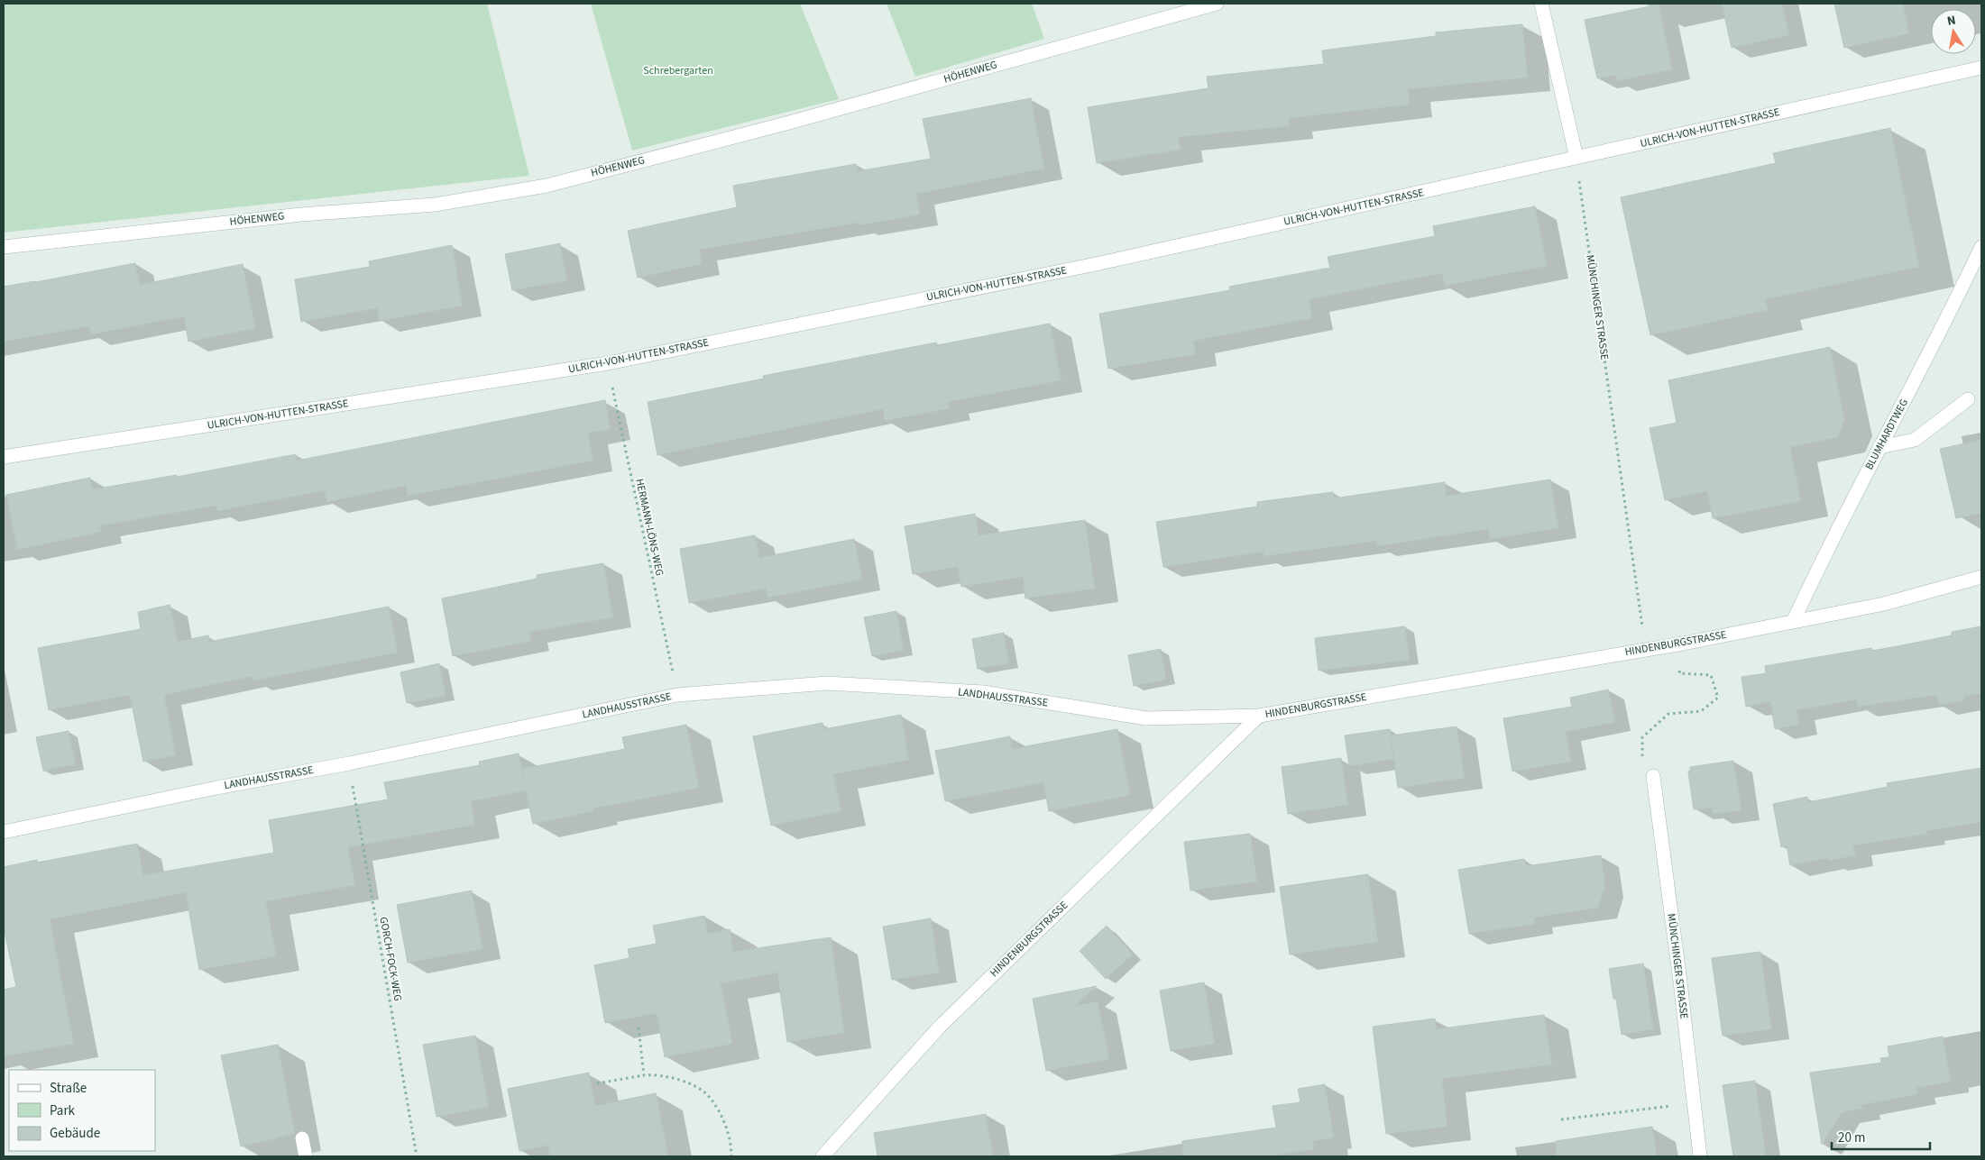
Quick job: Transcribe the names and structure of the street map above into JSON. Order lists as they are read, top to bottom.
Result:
{
  "streets": {
    "street": [
      "HÖHENWEG",
      "ULRICH-VON-HUTTEN-STRASSE",
      "MÜNCHINGER STRASSE",
      "BLUMHARDTWEG",
      "HINDENBURGSTRASSE",
      "LANDHAUSSTRASSE"
    ],
    "path": ["HERMANN-LÖNS-WEG", "GORCH-FOCK-WEG"]
  },
  "crossings": [
    ["ULRICH-VON-HUTTEN-STRASSE", "MÜNCHINGER STRASSE"],
    ["ULRICH-VON-HUTTEN-STRASSE", "HERMANN-LÖNS-WEG"],
    ["BLUMHARDTWEG", "HINDENBURGSTRASSE"],
    ["HERMANN-LÖNS-WEG", "LANDHAUSSTRASSE"],
    ["HINDENBURGSTRASSE", "LANDHAUSSTRASSE"],
    ["LANDHAUSSTRASSE", "GORCH-FOCK-WEG"]
  ],
  "parks": ["Schrebergarten"],
  "legend": ["Straße", "Park", "Gebäude"],
  "scale_bar": "20 m",
  "north": "top"
}
